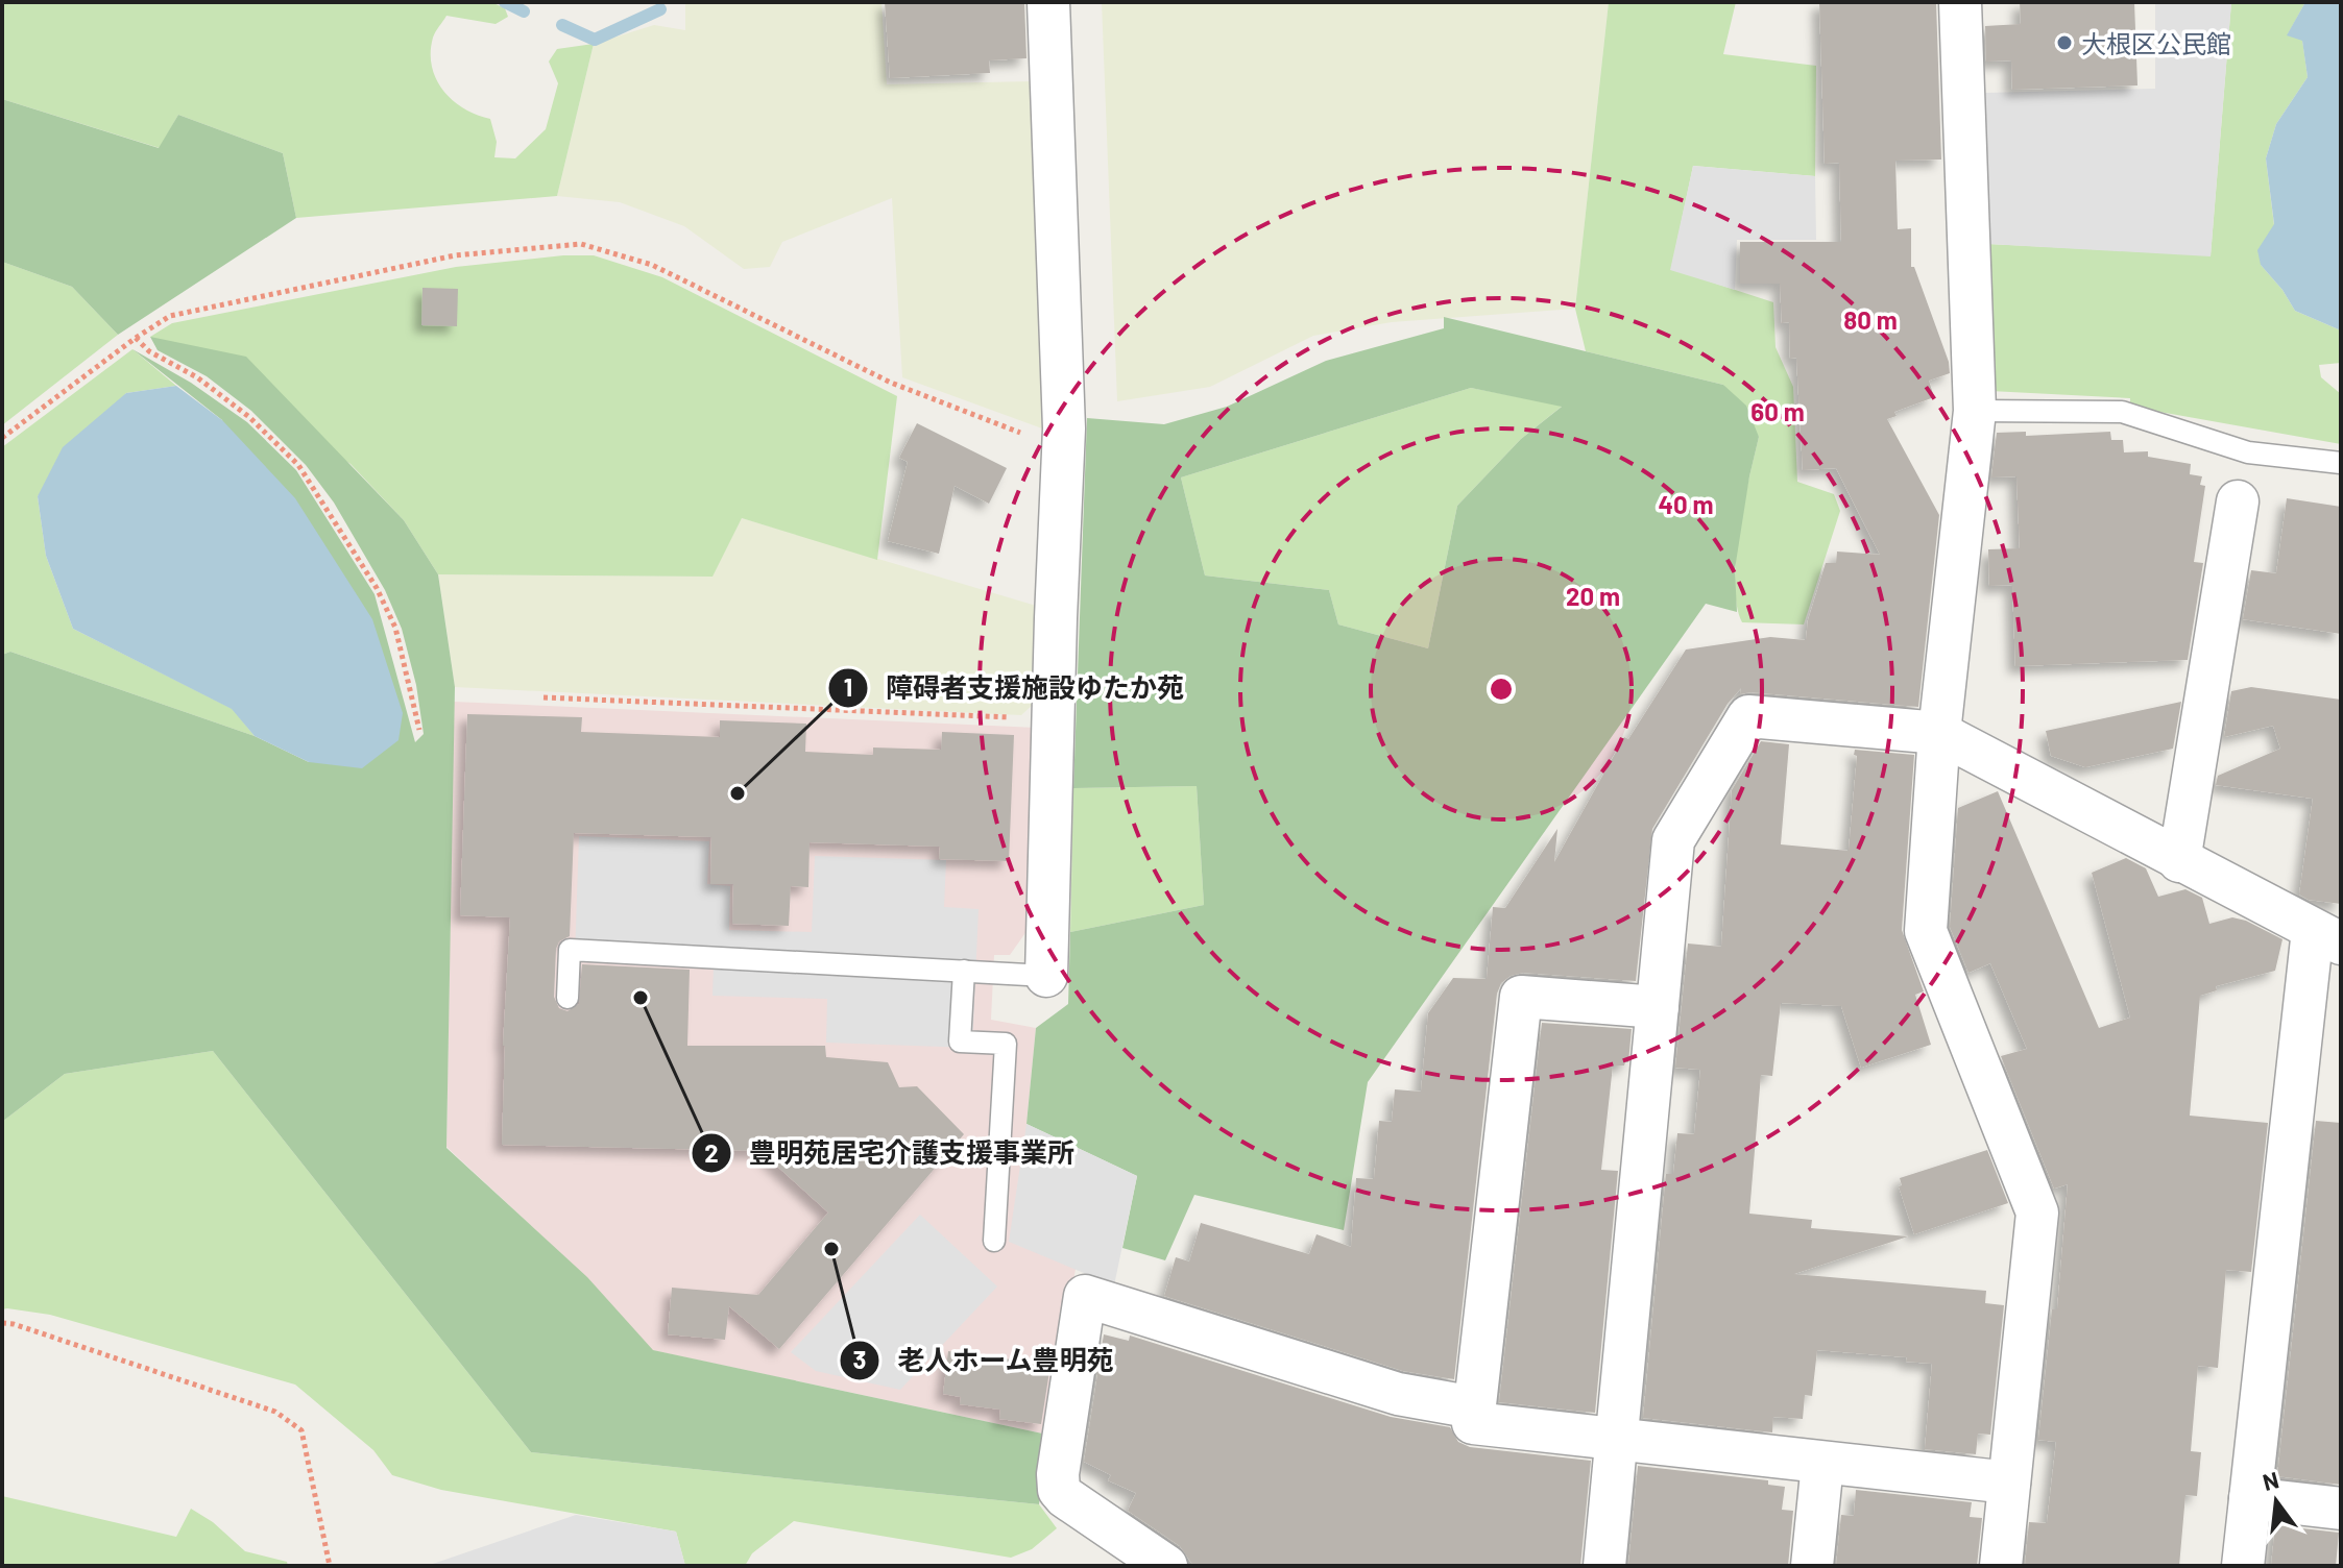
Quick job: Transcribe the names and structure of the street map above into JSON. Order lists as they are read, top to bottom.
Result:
{
  "places": [
    "大根区公民館",
    "障碍者支援施設ゆたか苑",
    "豊明苑居宅介護支援事業所",
    "老人ホーム豊明苑"
  ],
  "north": "top",
  "rings": [
    "80 m",
    "60 m",
    "40 m",
    "20 m"
  ]
}
